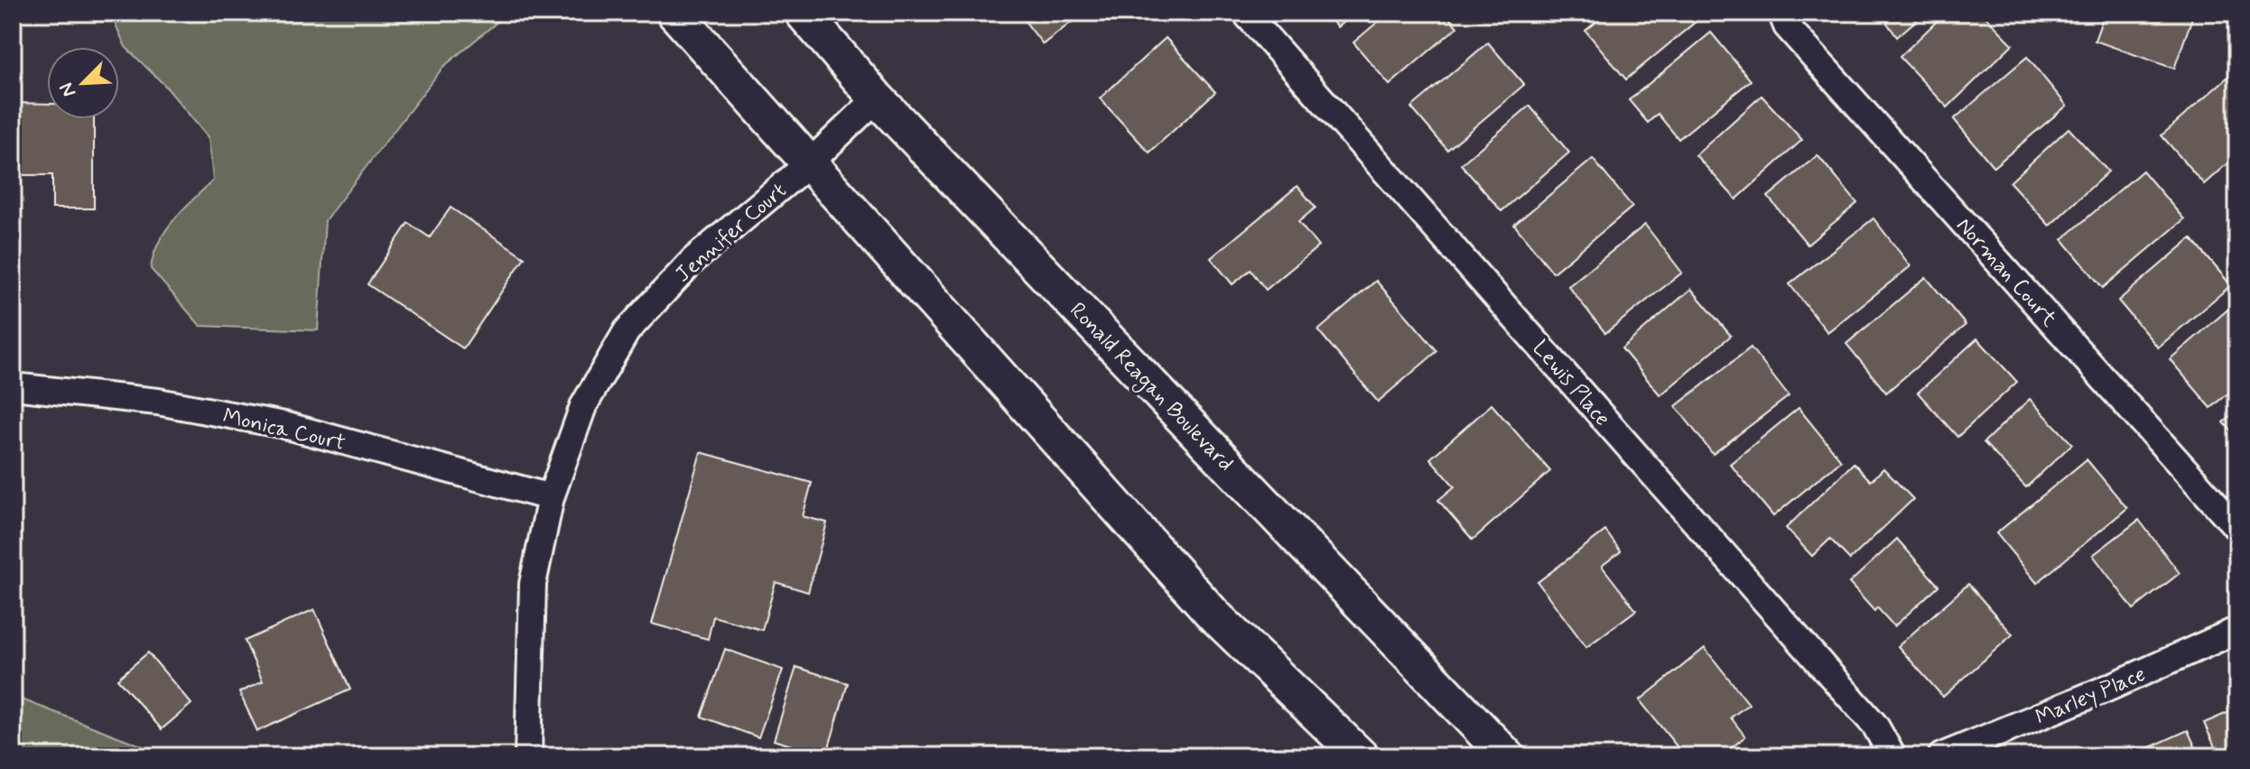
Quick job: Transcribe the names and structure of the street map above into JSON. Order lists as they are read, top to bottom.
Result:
{
  "streets": {
    "main road": ["Ronald Reagan Boulevard"],
    "street": [
      "Jennifer Court",
      "Norman Court",
      "Lewis Place",
      "Monica Court",
      "Marley Place"
    ]
  },
  "crossings": [
    ["Jennifer Court", "Ronald Reagan Boulevard"],
    ["Jennifer Court", "Monica Court"]
  ],
  "north": "bottom left"
}
